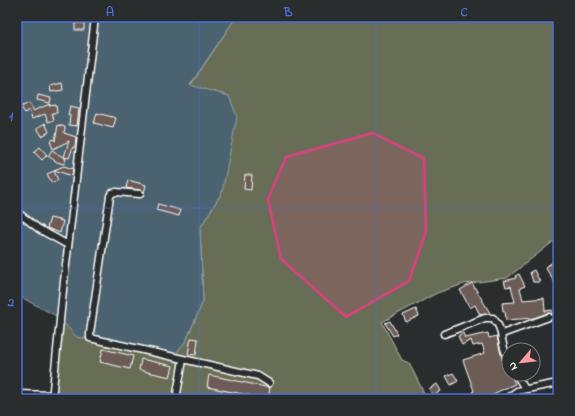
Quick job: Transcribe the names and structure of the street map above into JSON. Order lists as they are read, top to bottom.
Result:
{
  "north": "bottom left",
  "grid": {
    "columns": ["A", "B", "C"],
    "rows": ["1", "2"]
  }
}
